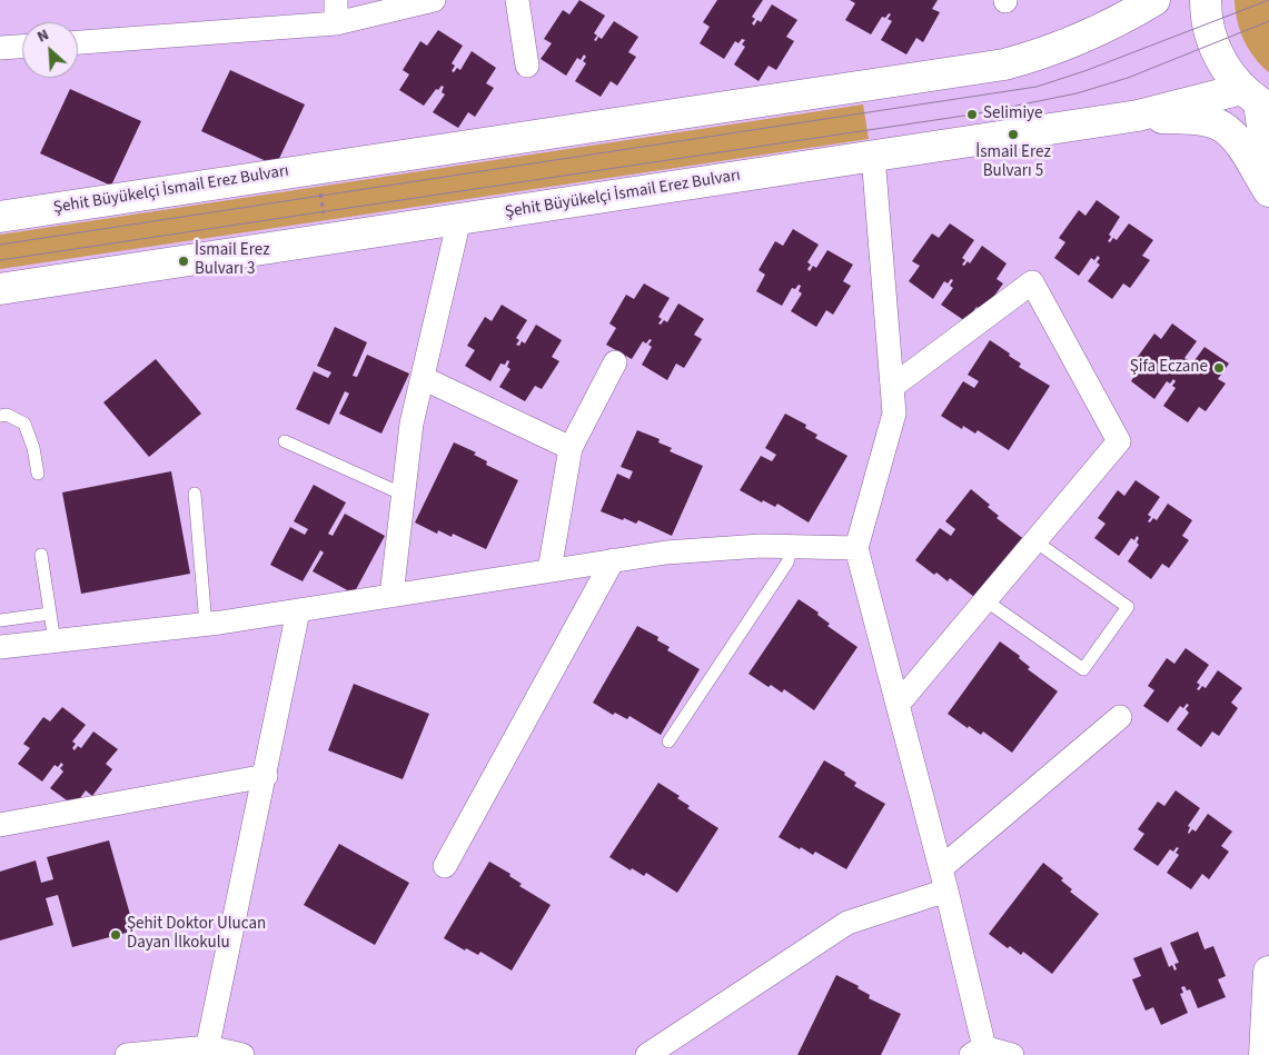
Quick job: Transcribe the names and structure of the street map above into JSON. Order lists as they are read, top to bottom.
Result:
{
  "streets": {
    "main road": ["Şehit Büyükelçi İsmail Erez Bulvarı"]
  },
  "places": [
    "Selimiye",
    "İsmail Erez Bulvarı 5",
    "İsmail Erez Bulvarı 3",
    "Şifa Eczane",
    "Şehit Doktor Ulucan Dayan İlkokulu"
  ],
  "north": "top left"
}
